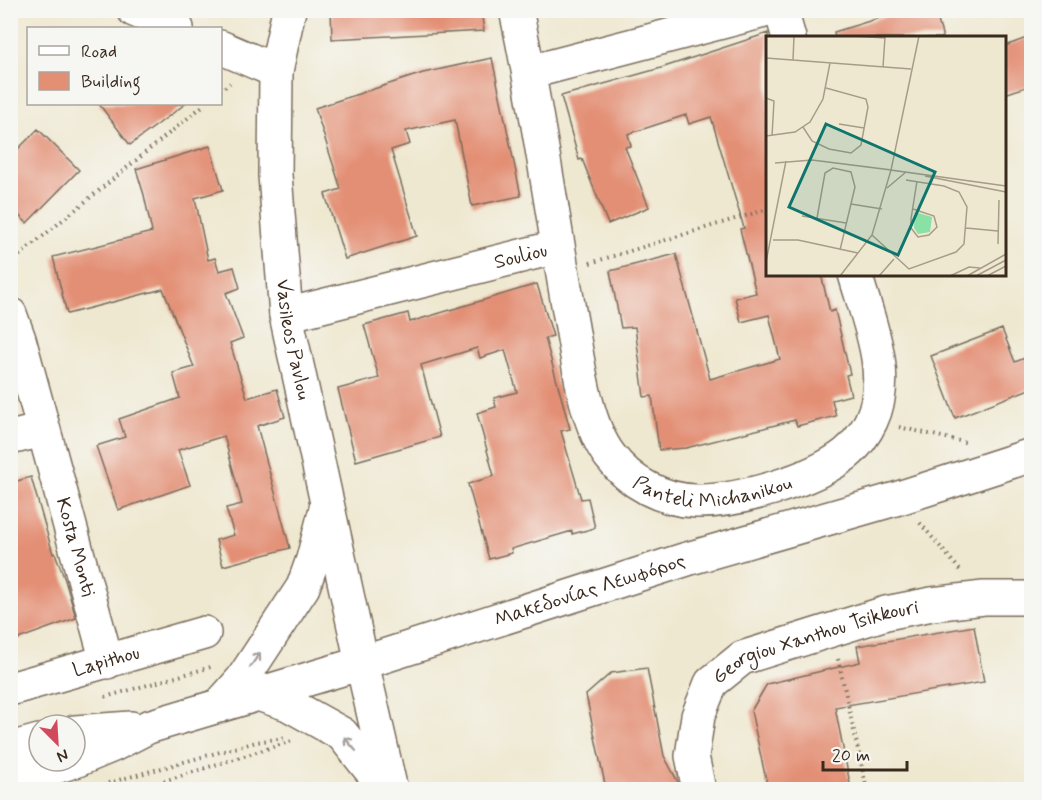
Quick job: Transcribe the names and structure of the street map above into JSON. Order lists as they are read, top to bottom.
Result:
{
  "streets": {
    "street": [
      "Souliou",
      "Vasileos Pavlou",
      "Panteli Michanikou",
      "Kosta Monti",
      "Μακεδονίας Λεωφόρος",
      "Georgiou Xanthou Tsikkouri",
      "Lapithou"
    ]
  },
  "crossings": [
    ["Souliou", "Vasileos Pavlou"],
    ["Souliou", "Panteli Michanikou"],
    ["Vasileos Pavlou", "Μακεδονίας Λεωφόρος"],
    ["Kosta Monti", "Lapithou"]
  ],
  "legend": ["Road", "Building"],
  "scale_bar": "20 m",
  "north": "bottom right"
}
